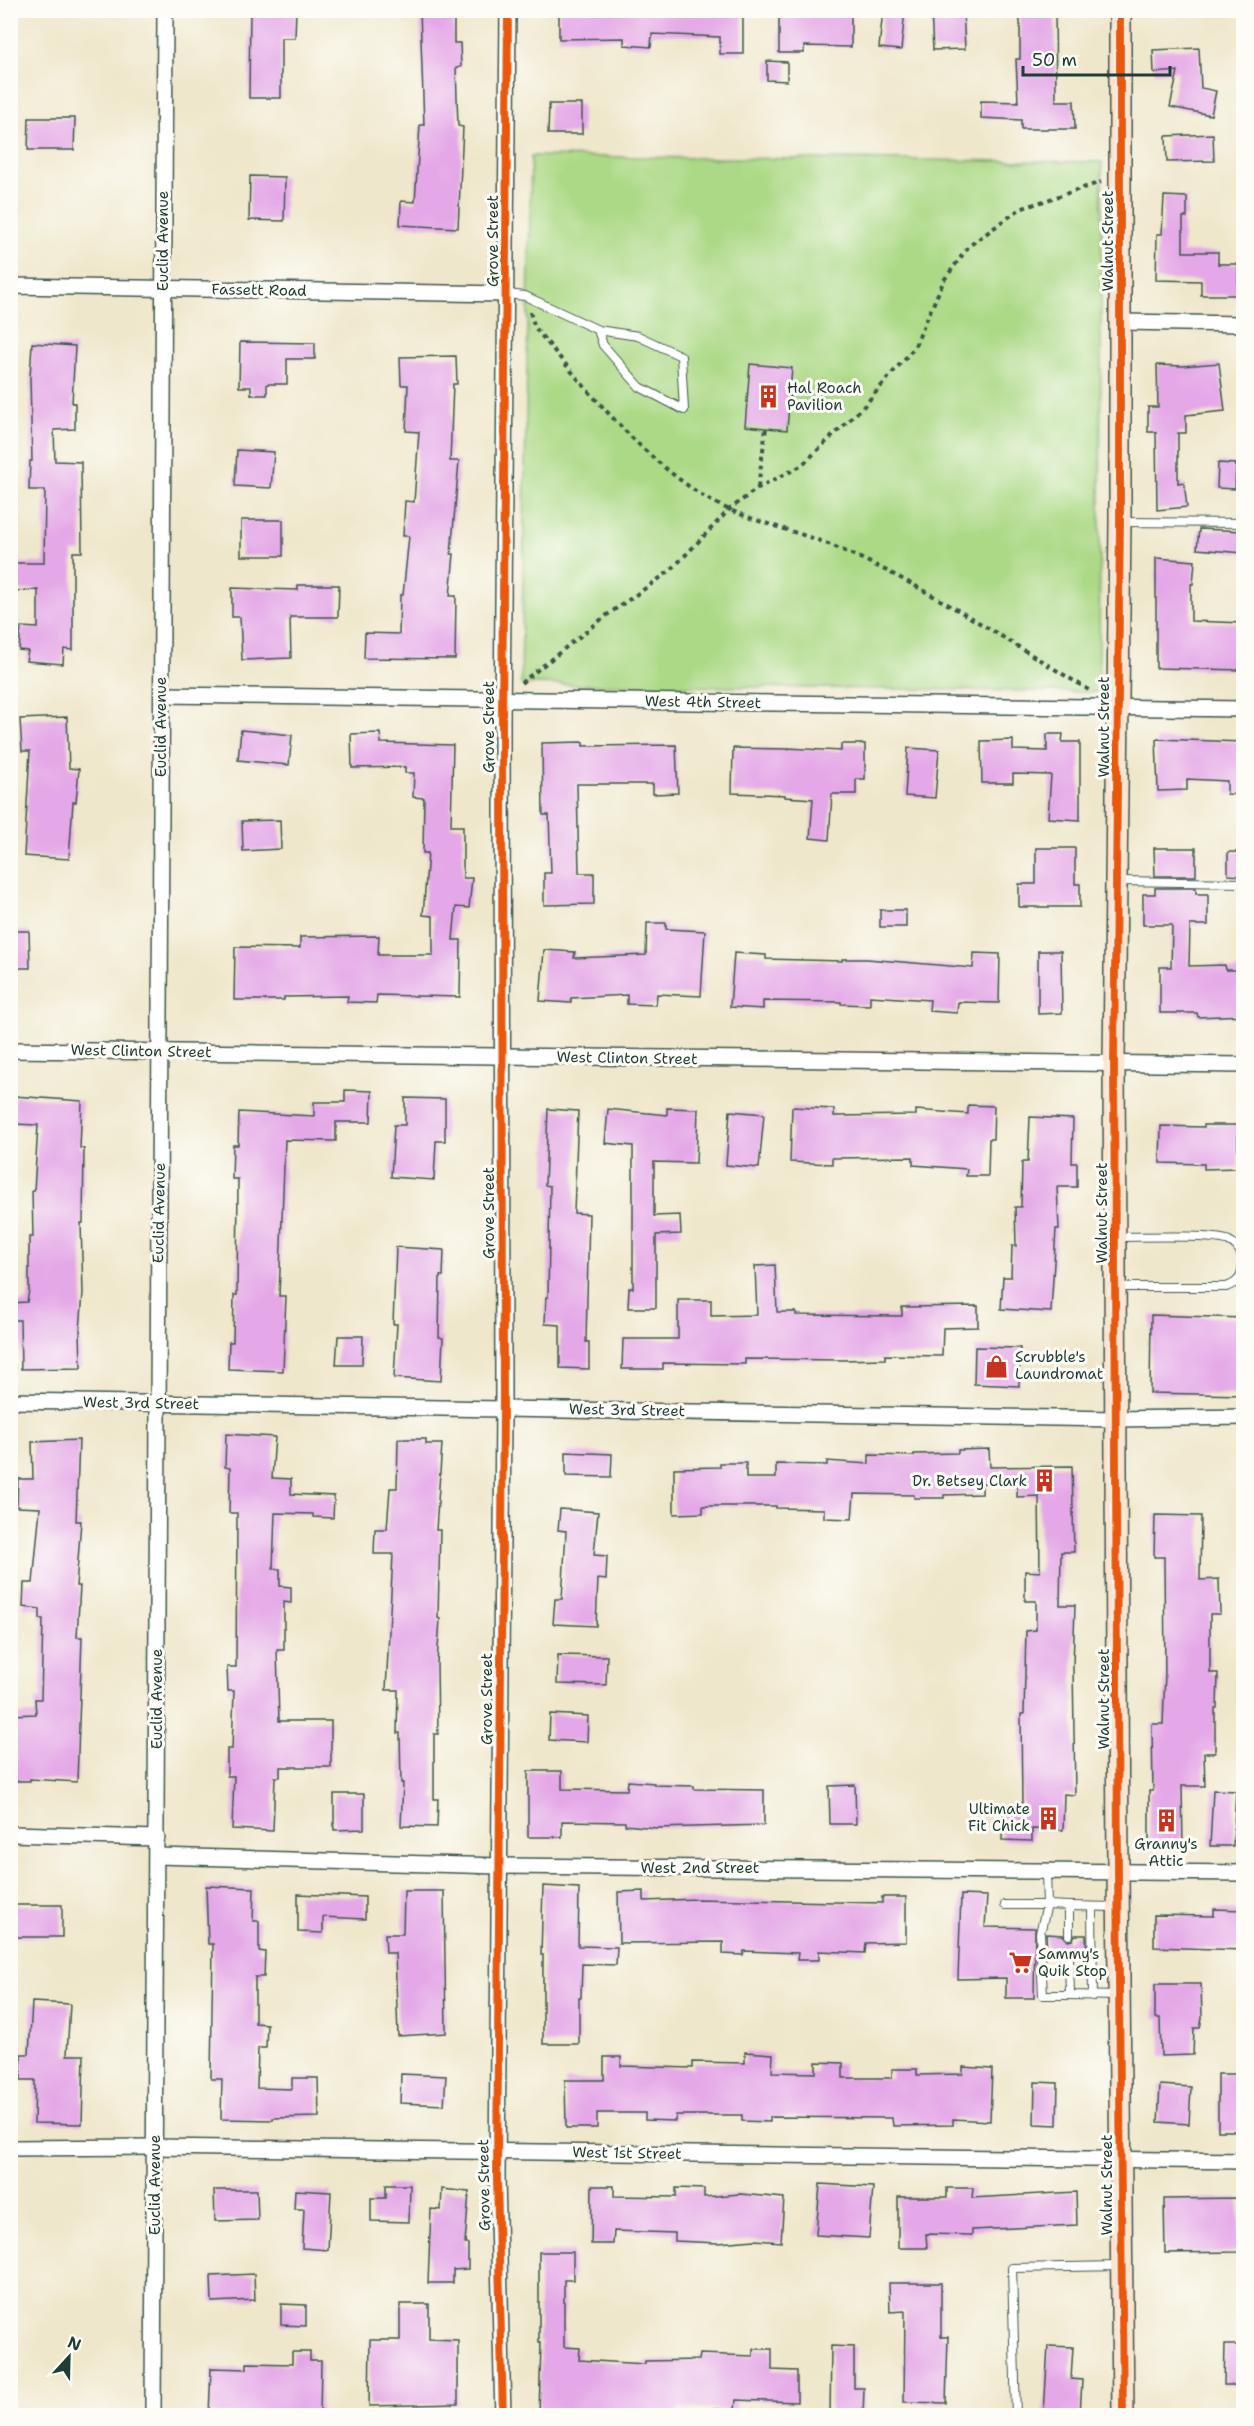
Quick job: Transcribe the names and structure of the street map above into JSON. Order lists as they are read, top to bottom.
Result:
{
  "streets": {
    "street": [
      "Euclid Avenue",
      "Grove Street",
      "Walnut Street",
      "Fassett Road",
      "West 4th Street",
      "West Clinton Street",
      "West 3rd Street",
      "West 2nd Street",
      "West 1st Street"
    ]
  },
  "crossings": [
    ["Euclid Avenue", "Fassett Road"],
    ["Euclid Avenue", "West 4th Street"],
    ["Euclid Avenue", "West Clinton Street"],
    ["Euclid Avenue", "West 3rd Street"],
    ["Euclid Avenue", "West 2nd Street"],
    ["Euclid Avenue", "West 1st Street"],
    ["Grove Street", "Fassett Road"],
    ["Grove Street", "West 4th Street"],
    ["Grove Street", "West Clinton Street"],
    ["Grove Street", "West 3rd Street"],
    ["Grove Street", "West 2nd Street"],
    ["Grove Street", "West 1st Street"],
    ["Walnut Street", "West 4th Street"],
    ["Walnut Street", "West Clinton Street"],
    ["Walnut Street", "West 3rd Street"],
    ["Walnut Street", "West 2nd Street"],
    ["Walnut Street", "West 1st Street"]
  ],
  "places": {
    "building": [
      "Hal Roach Pavilion",
      "Dr. Betsey Clark",
      "Ultimate Fit Chick",
      "Granny's Attic"
    ],
    "shop": ["Scrubble's Laundromat"],
    "supermarket": ["Sammy's Quik Stop"]
  },
  "scale_bar": "50 m",
  "north": "top"
}
